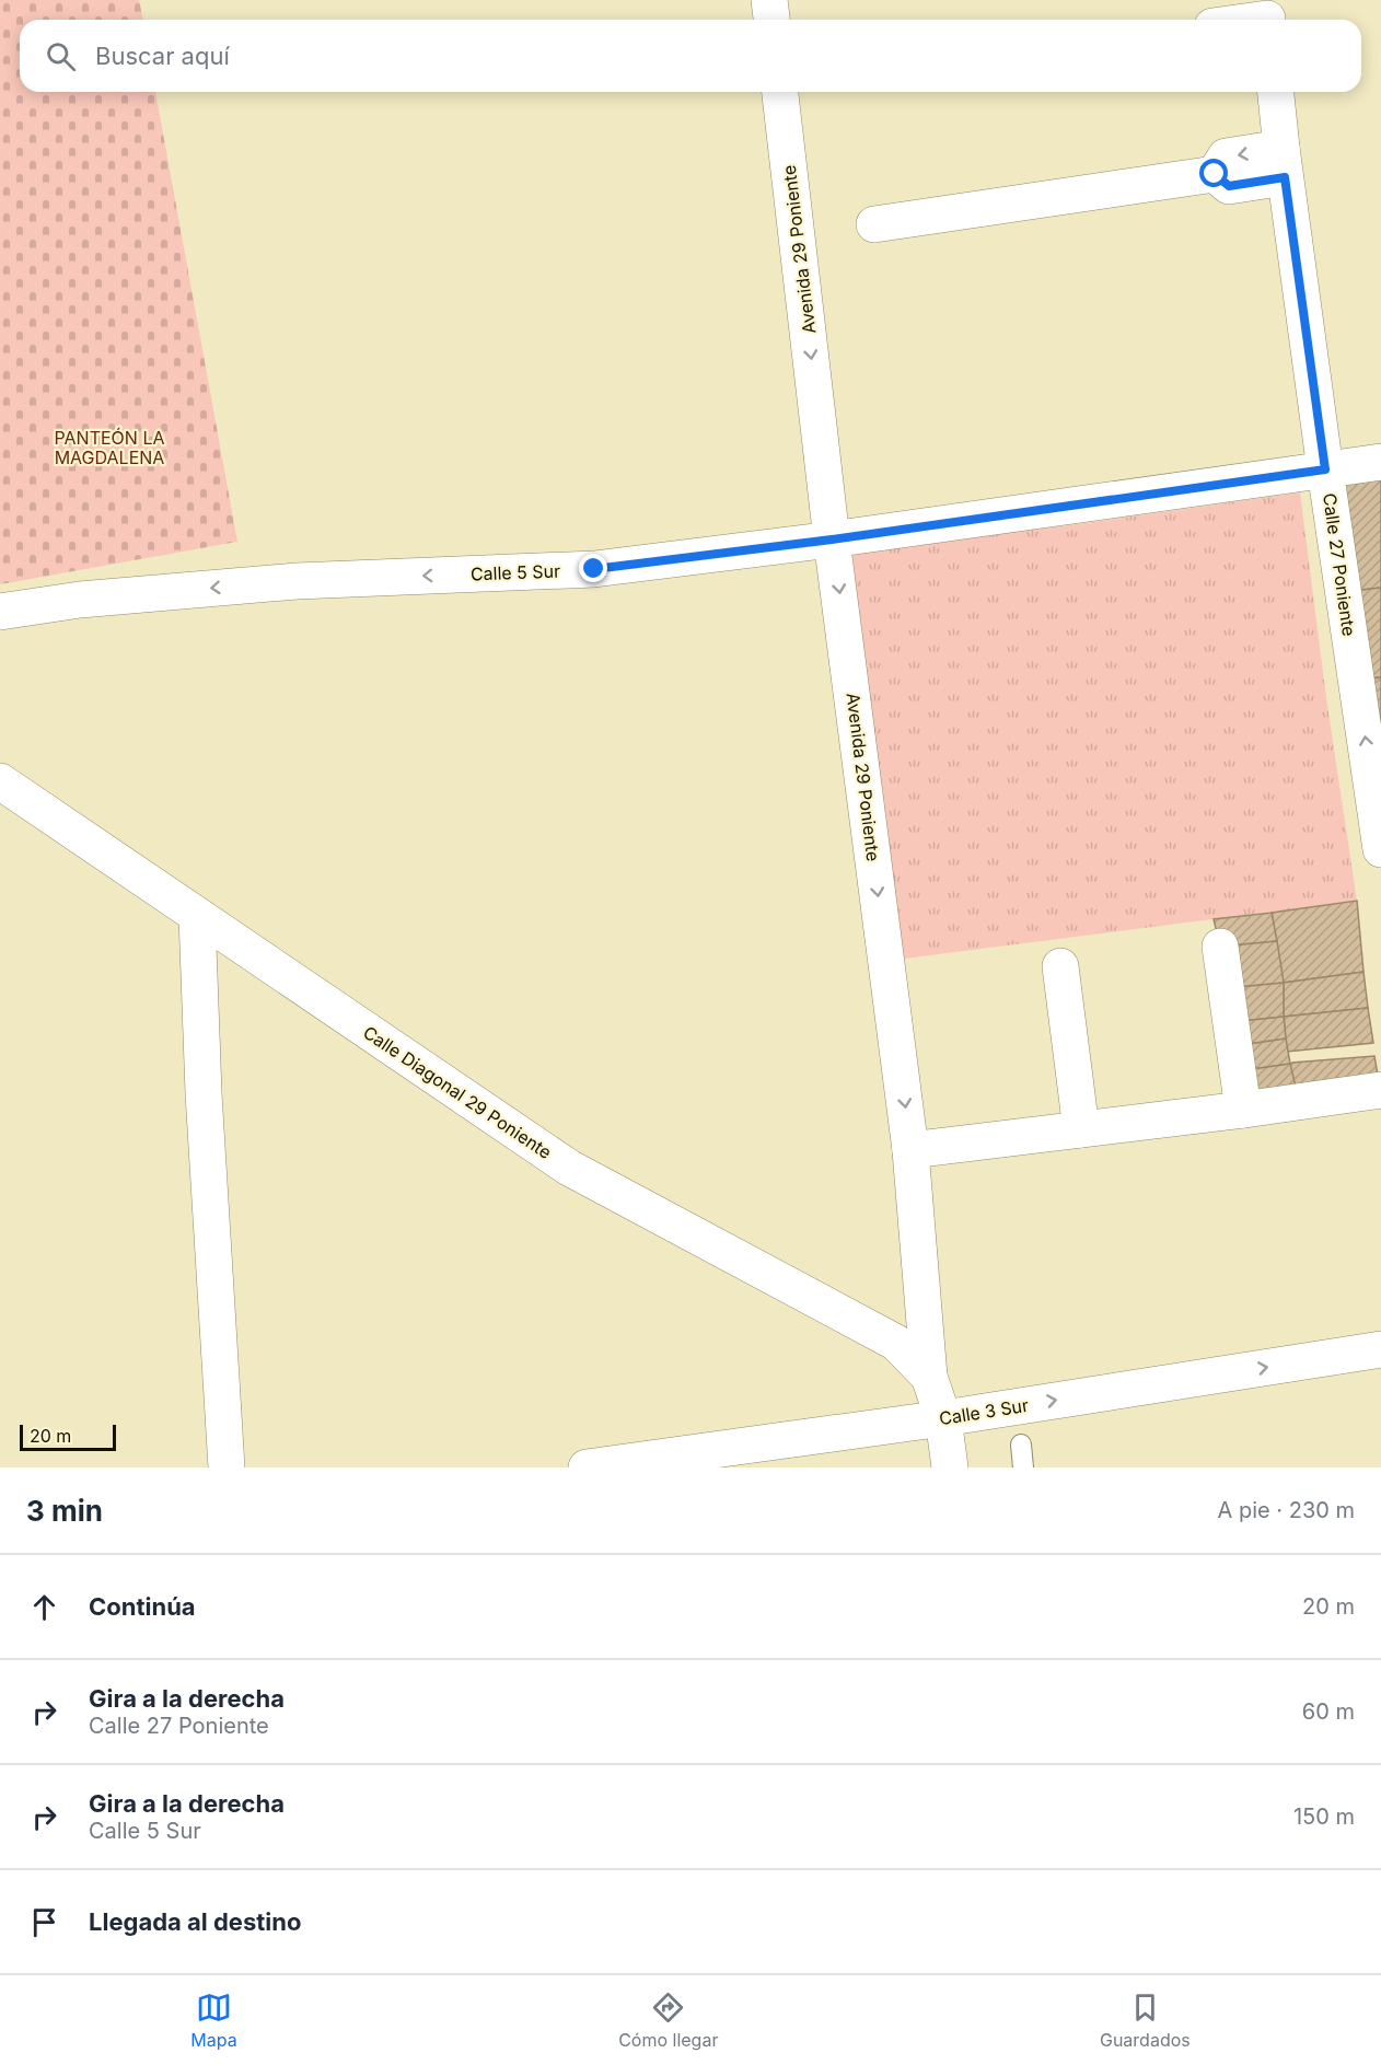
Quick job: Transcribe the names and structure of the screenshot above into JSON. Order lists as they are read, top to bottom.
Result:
{
  "streets": {
    "street": [
      "Avenida 29 Poniente",
      "Calle 27 Poniente",
      "Calle 5 Sur",
      "Calle Diagonal 29 Poniente",
      "Calle 3 Sur"
    ]
  },
  "crossings": [
    ["Avenida 29 Poniente", "Calle 5 Sur"],
    ["Avenida 29 Poniente", "Calle Diagonal 29 Poniente"],
    ["Avenida 29 Poniente", "Calle 3 Sur"],
    ["Calle 27 Poniente", "Calle 5 Sur"]
  ],
  "one_way": ["Avenida 29 Poniente", "Calle 27 Poniente", "Calle 5 Sur"],
  "parks": ["PANTEÓN LA MAGDALENA"],
  "scale_bar": "20 m",
  "page": {
    "search": "Buscar aquí",
    "scale": "20 m",
    "heading": ["3 min", "A pie · 230 m"],
    "list": [
      ["Continúa", "20 m"],
      ["Gira a la derecha", "Calle 27 Poniente", "60 m"],
      ["Gira a la derecha", "Calle 5 Sur", "150 m"],
      "Llegada al destino"
    ],
    "nav": ["Mapa", "Cómo llegar", "Guardados"]
  }
}
